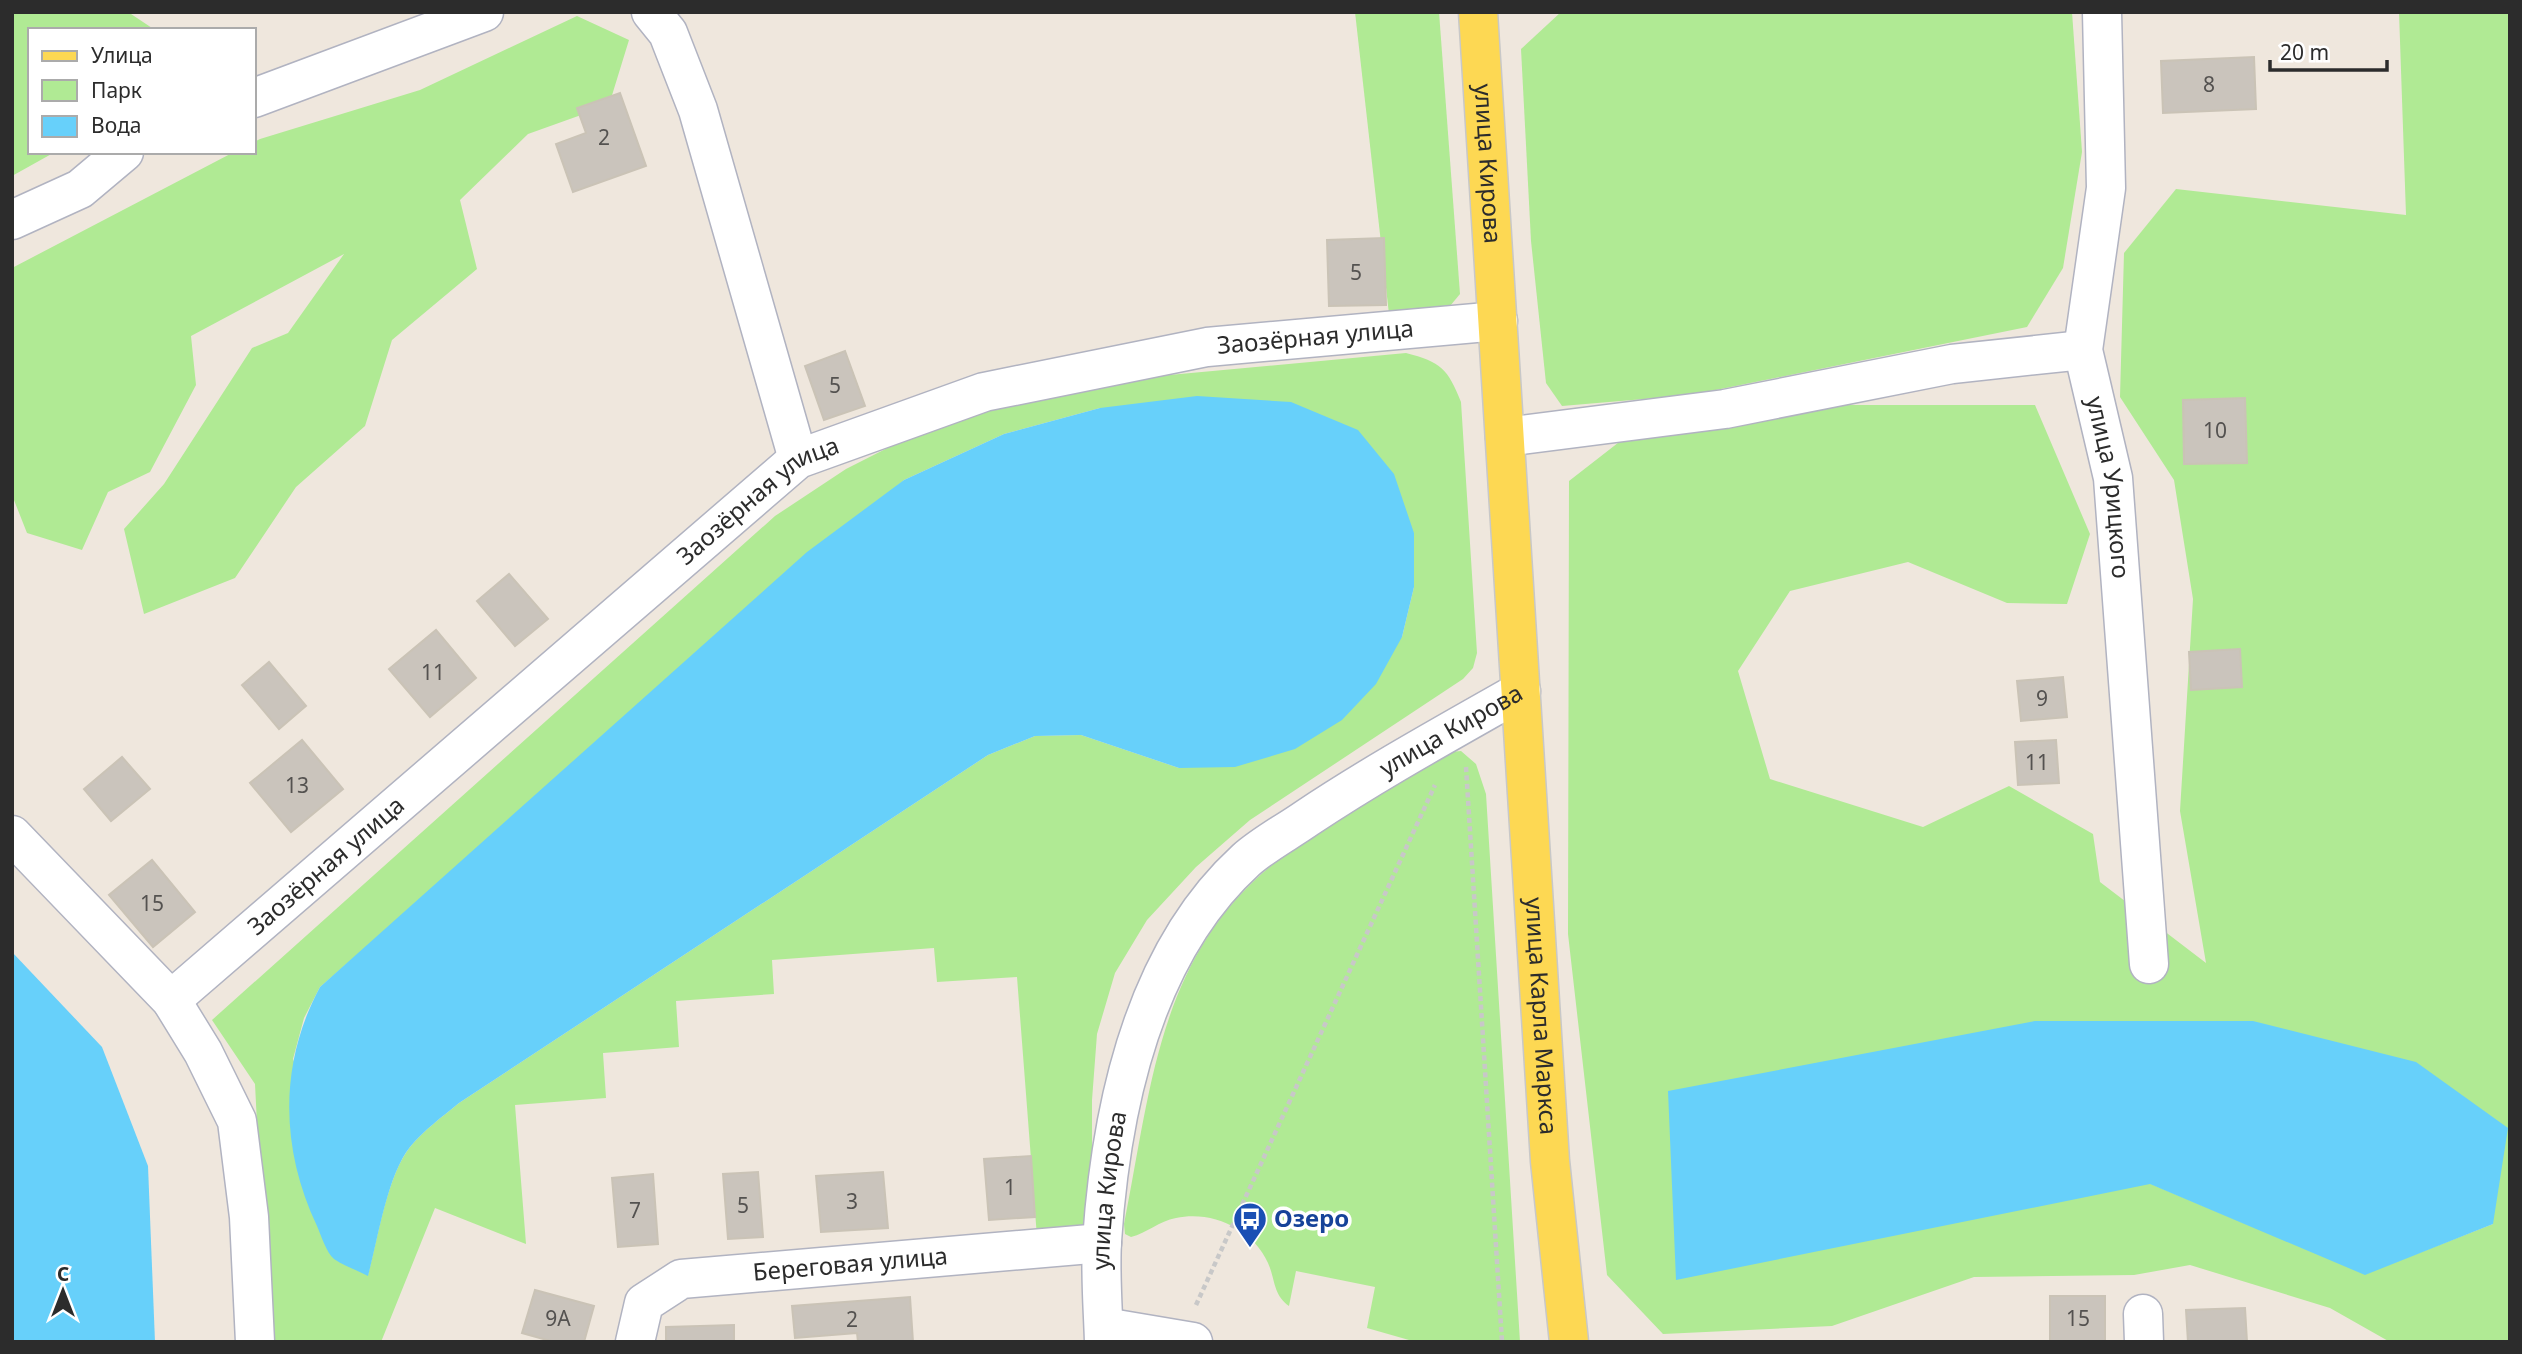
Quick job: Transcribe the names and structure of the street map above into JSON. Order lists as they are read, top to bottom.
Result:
{
  "streets": {
    "main road": ["улица Кирова", "улица Карла Маркса"],
    "street": ["Заозёрная улица", "улица Урицкого", "Береговая улица"]
  },
  "crossings": [
    ["улица Кирова", "Заозёрная улица"],
    ["улица Кирова", "улица Карла Маркса"],
    ["улица Кирова", "Береговая улица"]
  ],
  "places": {
    "bus stop": ["Озеро"]
  },
  "house_numbers": [
    "8",
    "2",
    "5",
    "5",
    "10",
    "11",
    "9",
    "11",
    "13",
    "15",
    "1",
    "3",
    "5",
    "7",
    "9А",
    "15",
    "2"
  ],
  "legend": ["Улица", "Парк", "Вода"],
  "scale_bar": "20 m",
  "north": "top"
}
